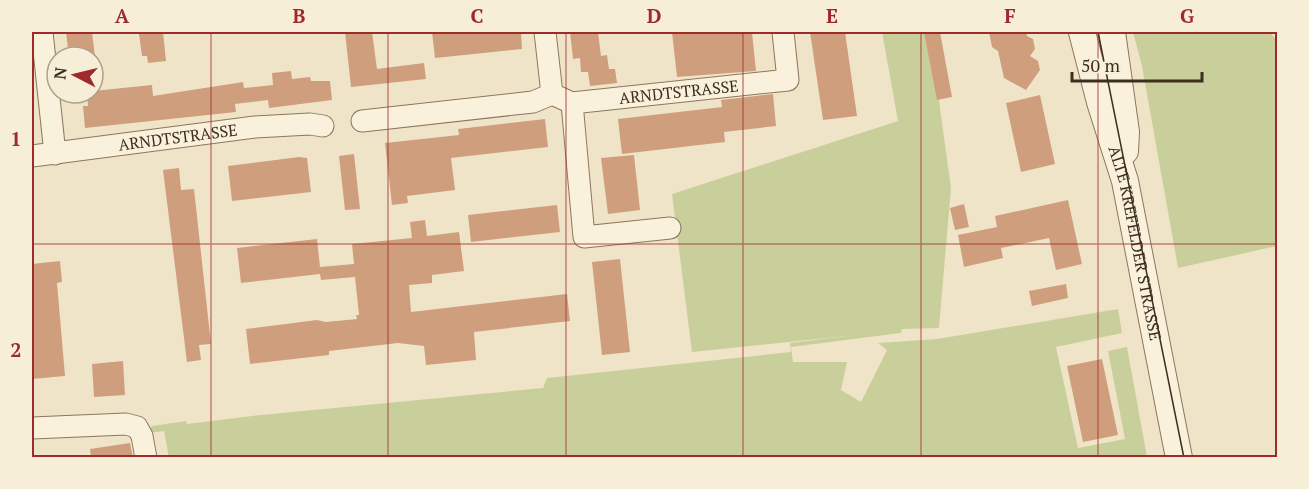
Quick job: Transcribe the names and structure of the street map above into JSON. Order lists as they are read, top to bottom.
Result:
{
  "streets": {
    "street": ["ARNDTSTRASSE", "ALTE KREFELDER STRASSE"]
  },
  "scale_bar": "50 m",
  "north": "left",
  "grid": {
    "columns": [
      "A",
      "B",
      "C",
      "D",
      "E",
      "F",
      "G"
    ],
    "rows": ["1", "2"]
  }
}
